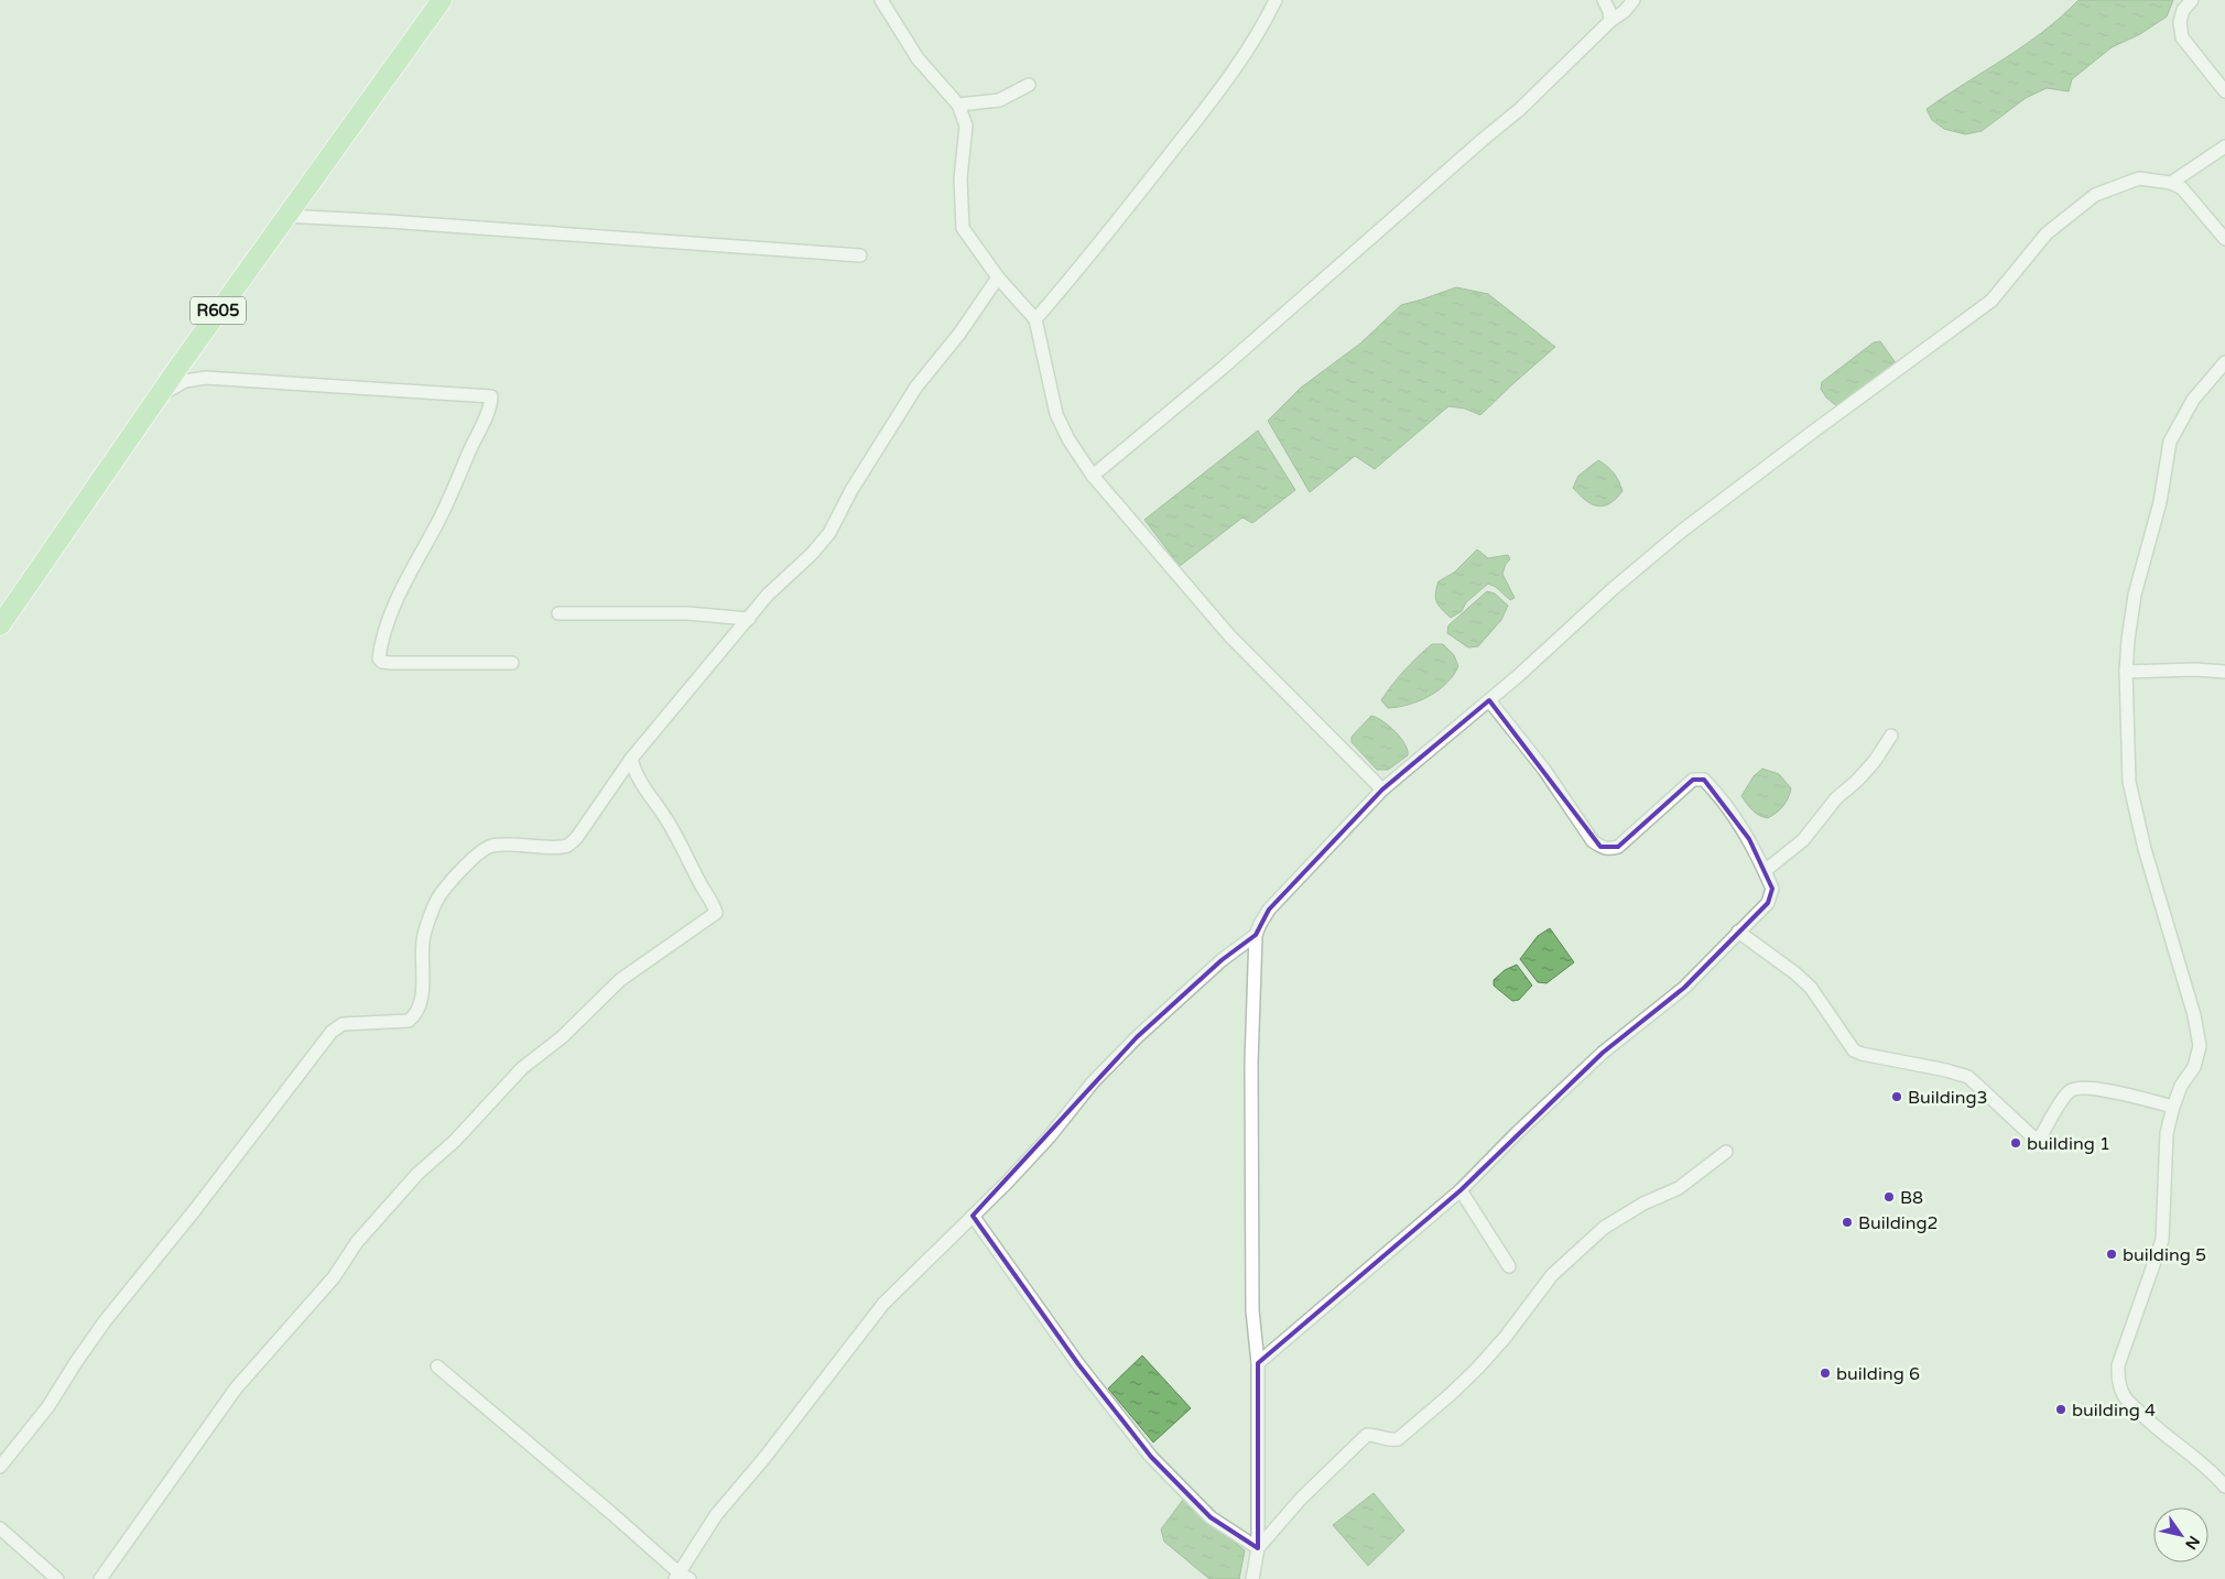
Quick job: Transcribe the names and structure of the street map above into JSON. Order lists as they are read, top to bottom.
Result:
{
  "streets": {
    "main road": ["R605"]
  },
  "places": [
    "Building3",
    "building 1",
    "B8",
    "Building2",
    "building 5",
    "building 6",
    "building 4"
  ],
  "north": "bottom right"
}
